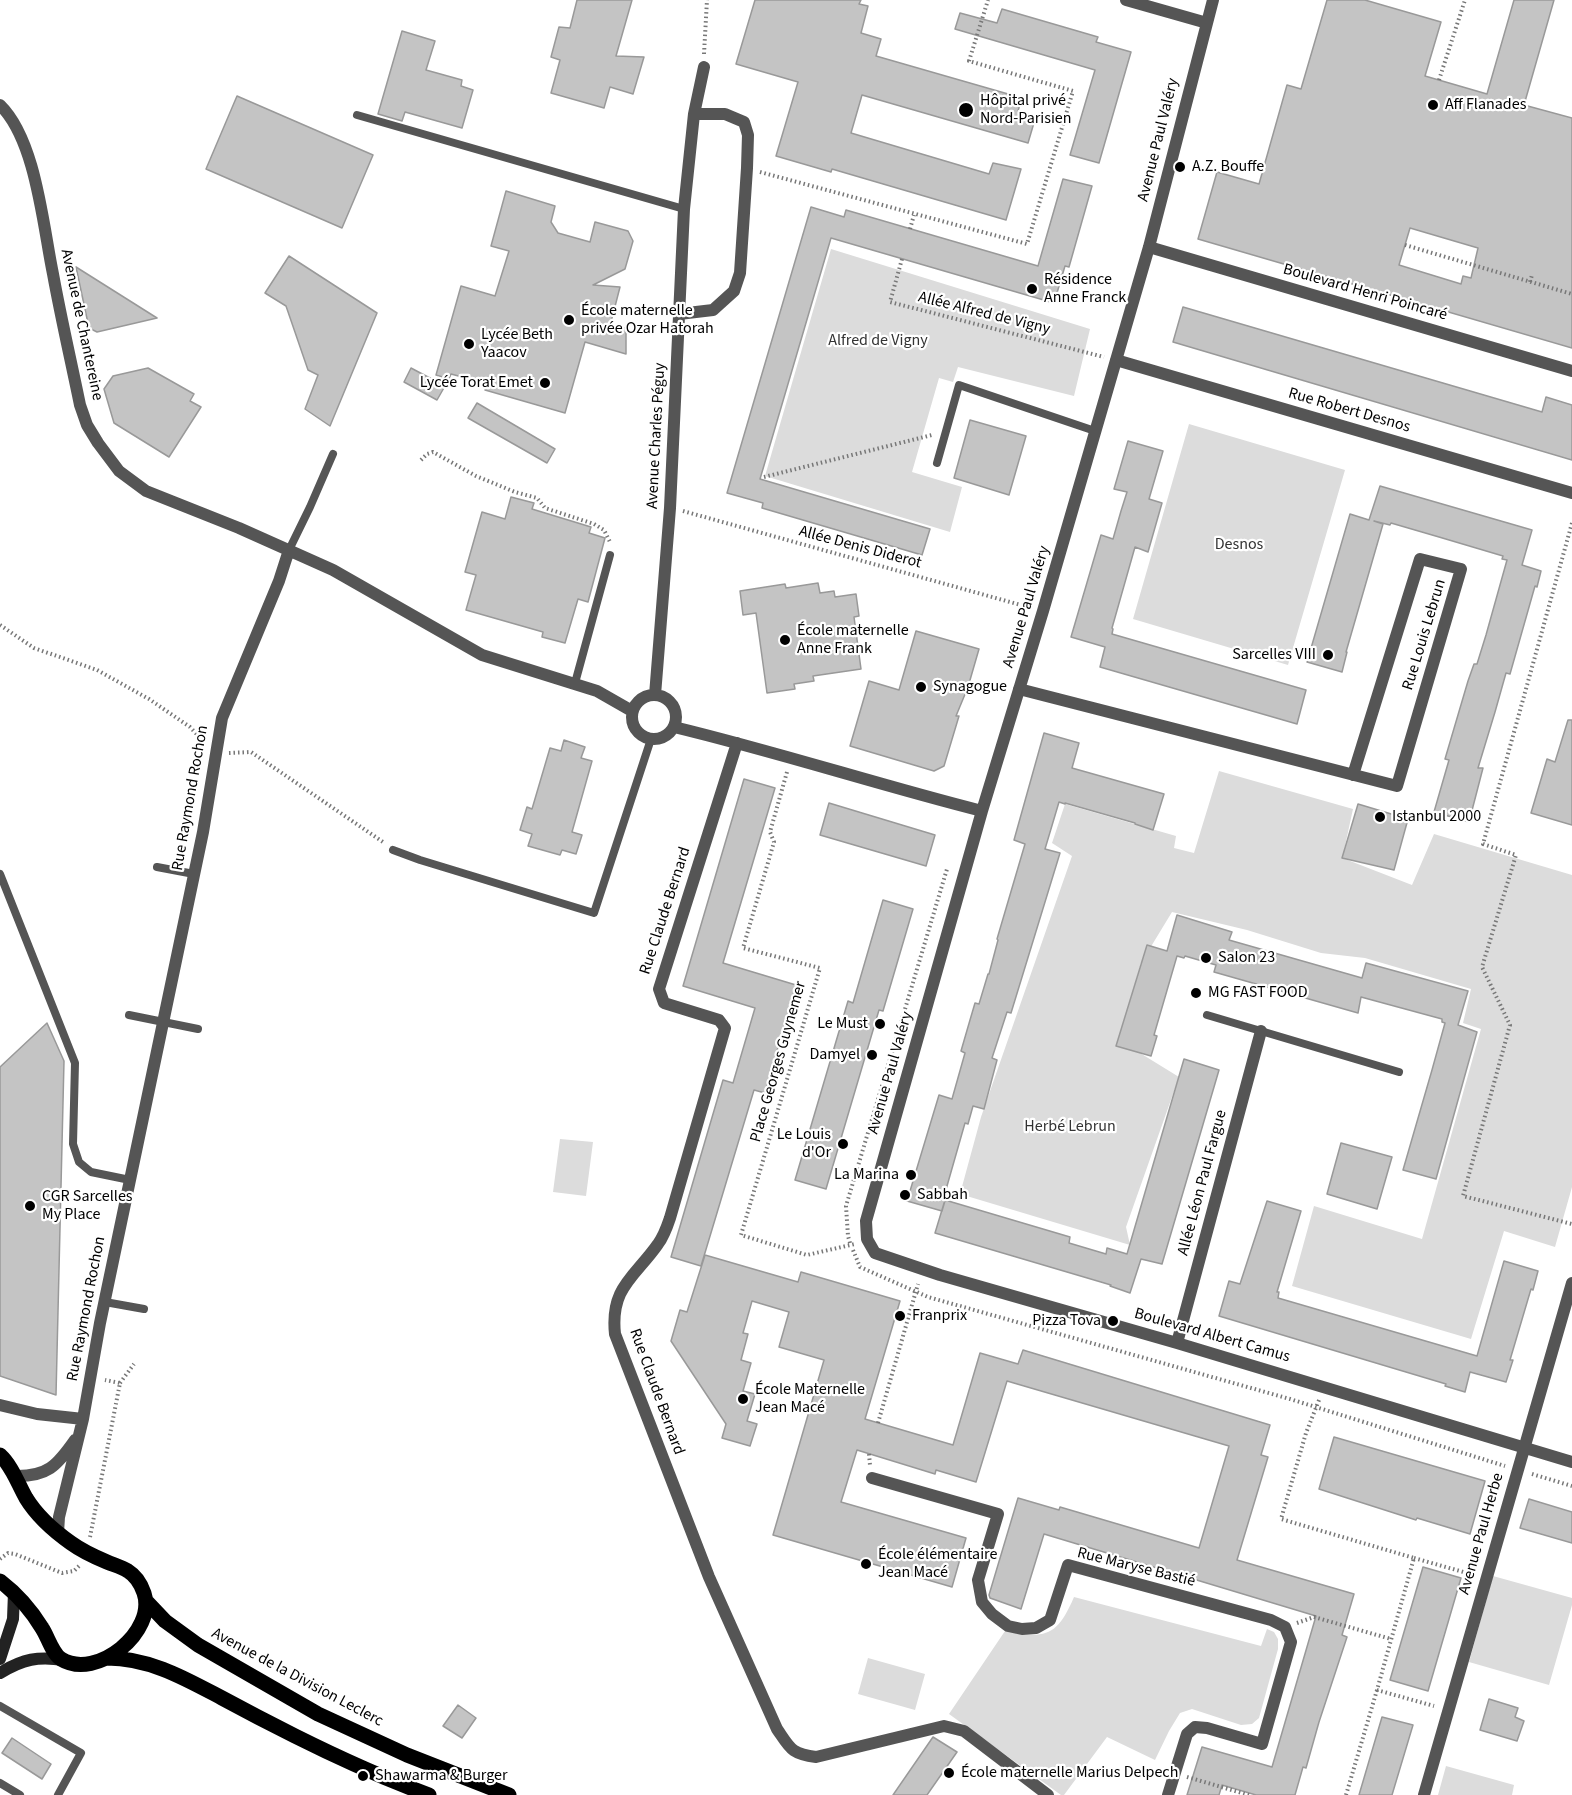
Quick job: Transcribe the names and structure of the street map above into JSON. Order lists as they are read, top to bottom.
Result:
{
  "streets": {
    "main road": ["Avenue de la Division Leclerc"],
    "street": [
      "Avenue Paul Valéry",
      "Boulevard Henri Poincaré",
      "Avenue de Chantereine",
      "Rue Robert Desnos",
      "Avenue Charles Péguy",
      "Rue Louis Lebrun",
      "Rue Raymond Rochon",
      "Rue Claude Bernard",
      "Allée Léon Paul Fargue",
      "Boulevard Albert Camus",
      "Avenue Paul Herbe",
      "Rue Maryse Bastié"
    ],
    "path": ["Allée Alfred de Vigny", "Allée Denis Diderot", "Place Georges Guynemer"]
  },
  "crossings": [
    ["Avenue Paul Valéry", "Boulevard Henri Poincaré"],
    ["Avenue Paul Valéry", "Allée Alfred de Vigny"],
    ["Avenue Paul Valéry", "Rue Robert Desnos"],
    ["Avenue Paul Valéry", "Allée Denis Diderot"],
    ["Avenue Paul Valéry", "Rue Louis Lebrun"],
    ["Avenue Paul Valéry", "Place Georges Guynemer"],
    ["Avenue Paul Valéry", "Boulevard Albert Camus"],
    ["Allée Alfred de Vigny", "Rue Robert Desnos"],
    ["Avenue de Chantereine", "Rue Raymond Rochon"],
    ["Avenue Charles Péguy", "Allée Denis Diderot"],
    ["Rue Raymond Rochon", "Avenue de la Division Leclerc"],
    ["Place Georges Guynemer", "Boulevard Albert Camus"],
    ["Allée Léon Paul Fargue", "Boulevard Albert Camus"],
    ["Boulevard Albert Camus", "Avenue Paul Herbe"]
  ],
  "parks": ["Alfred de Vigny", "Desnos", "Herbé Lebrun"],
  "places": [
    "Aff Flanades",
    "Hôpital privé Nord-Parisien",
    "A.Z. Bouffe",
    "Résidence Anne Franck",
    "École maternelle privée Ozar Hatorah",
    "Lycée Beth Yaacov",
    "Lycée Torat Emet",
    "École maternelle Anne Frank",
    "Sarcelles VIII",
    "Synagogue",
    "Istanbul 2000",
    "Salon 23",
    "MG FAST FOOD",
    "Le Must",
    "Damyel",
    "Le Louis d'Or",
    "La Marina",
    "Sabbah",
    "CGR Sarcelles My Place",
    "Franprix",
    "Pizza Tova",
    "École Maternelle Jean Macé",
    "École élémentaire Jean Macé",
    "École maternelle Marius Delpech",
    "Shawarma & Burger"
  ]
}
